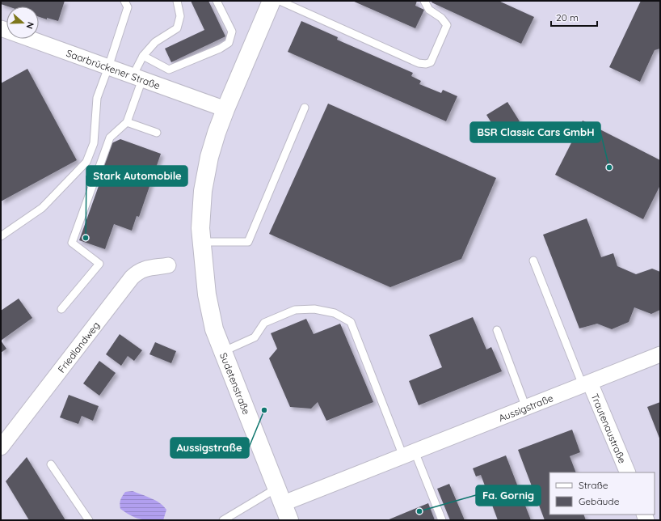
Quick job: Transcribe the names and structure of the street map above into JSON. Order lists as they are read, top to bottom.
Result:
{
  "streets": {
    "street": [
      "Saarbrückener Straße",
      "Friedlandweg",
      "Sudetenstraße",
      "Aussigstraße",
      "Trautenaustraße"
    ]
  },
  "crossings": [
    ["Sudetenstraße", "Aussigstraße"],
    ["Aussigstraße", "Trautenaustraße"]
  ],
  "places": [
    "BSR Classic Cars GmbH",
    "Stark Automobile",
    "Aussigstraße",
    "Fa. Gornig"
  ],
  "legend": ["Straße", "Gebäude"],
  "scale_bar": "20 m",
  "north": "right"
}
